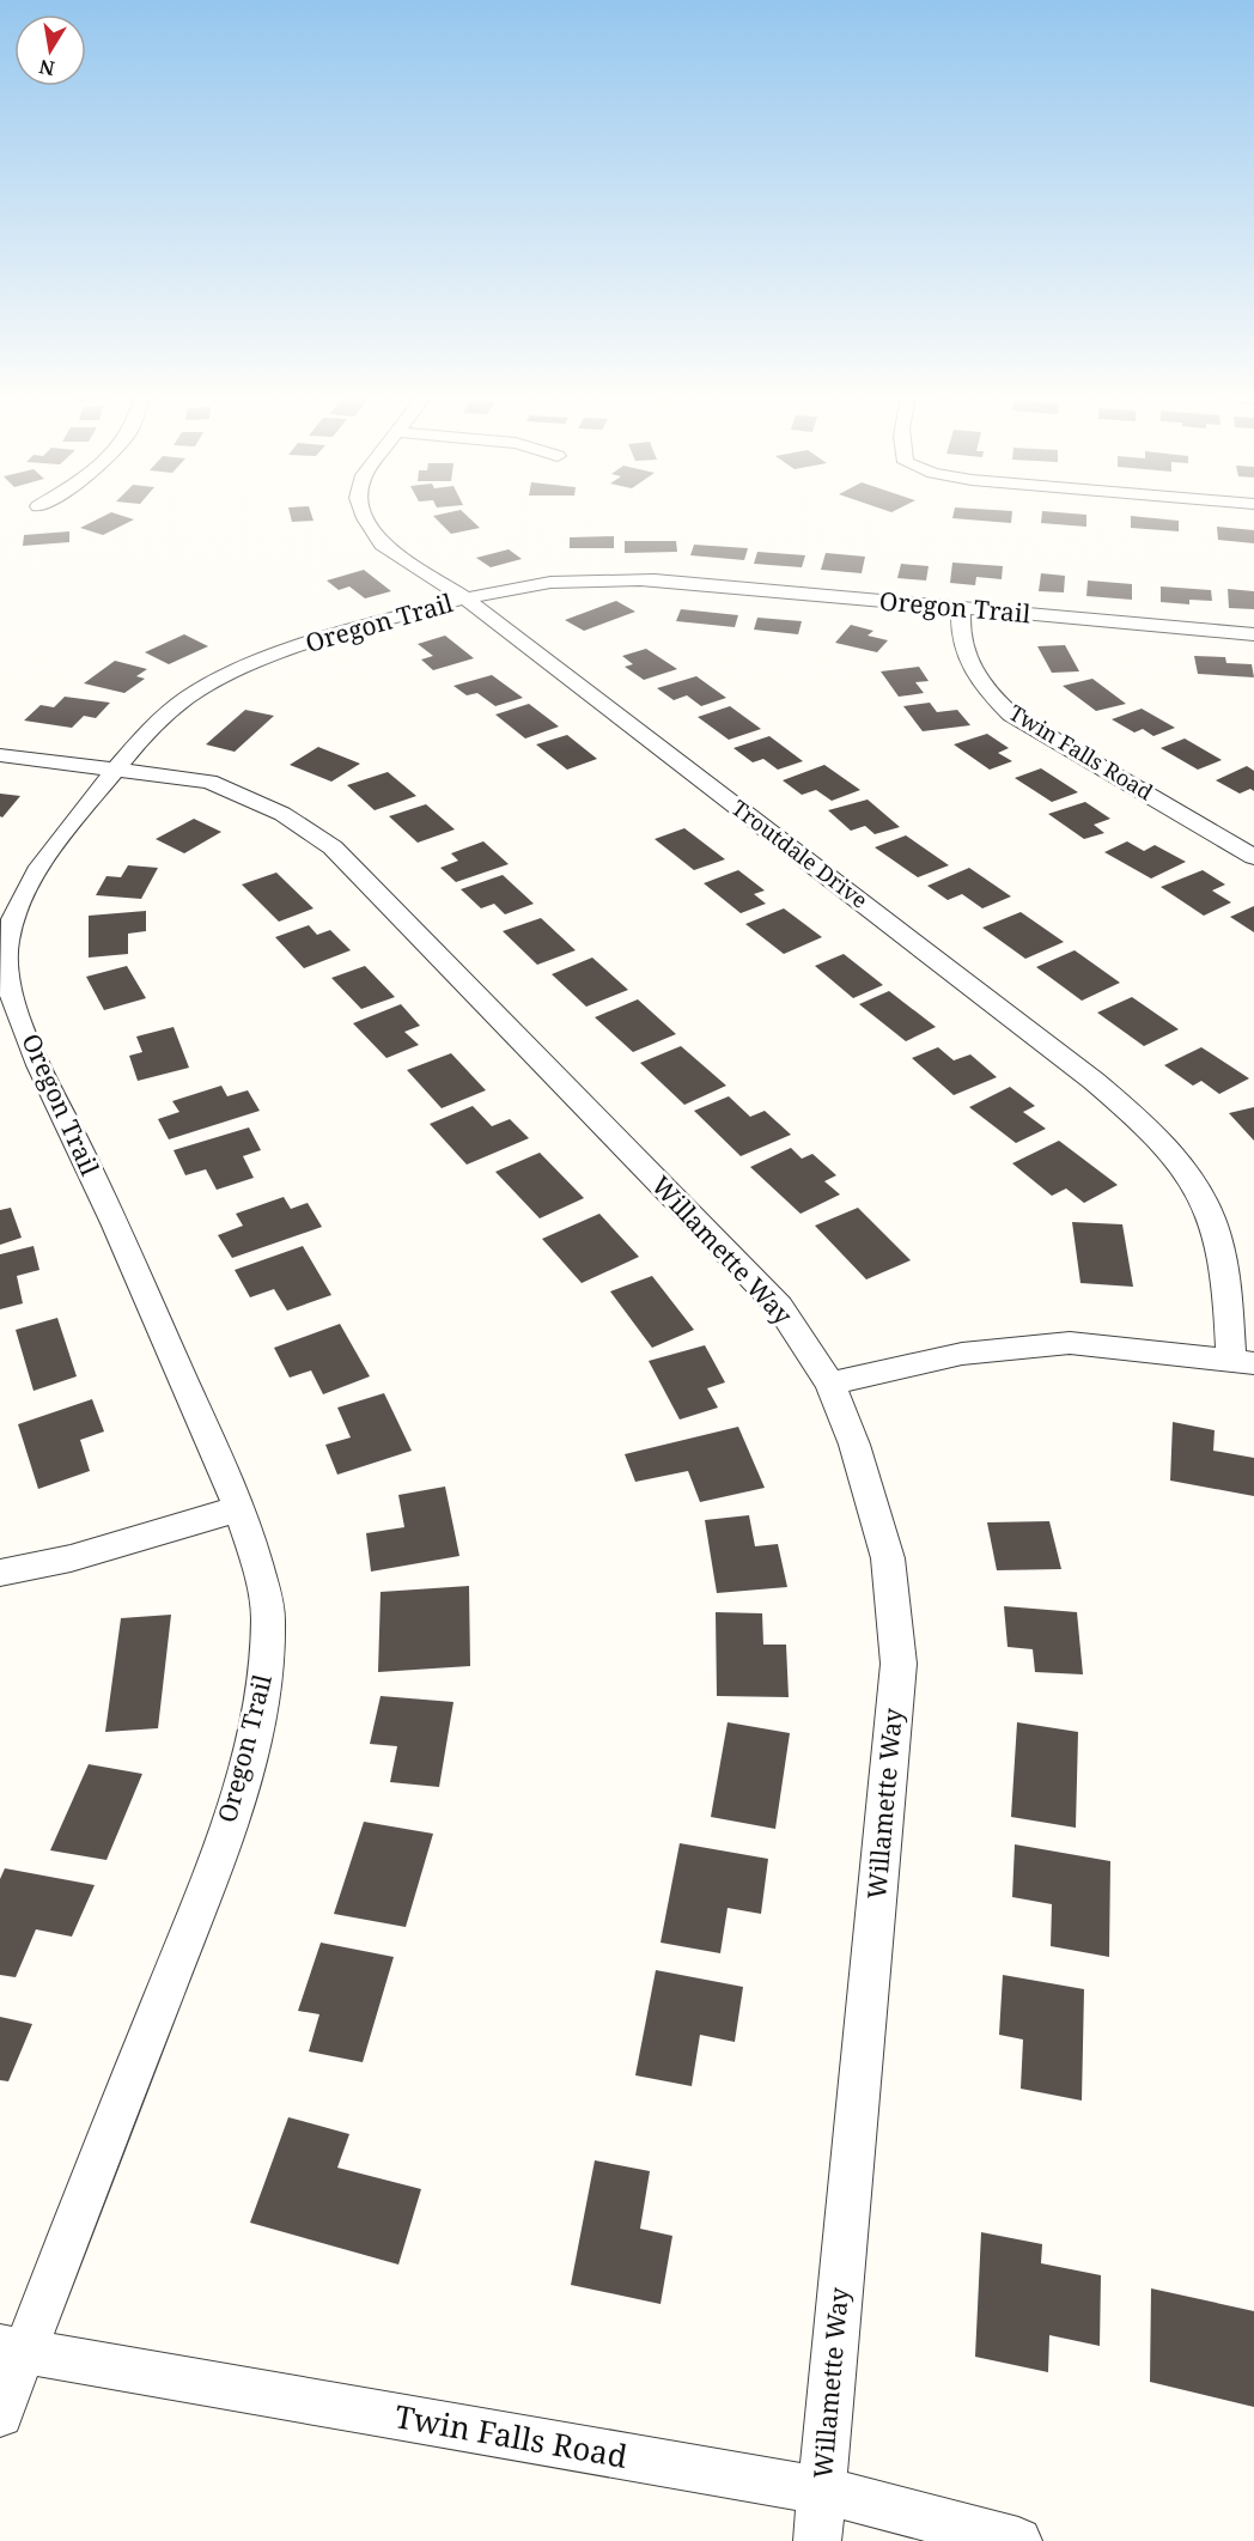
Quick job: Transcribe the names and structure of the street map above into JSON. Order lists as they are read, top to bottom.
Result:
{
  "streets": {
    "street": [
      "Oregon Trail",
      "Twin Falls Road",
      "Troutdale Drive",
      "Willamette Way"
    ]
  },
  "crossings": [
    ["Oregon Trail", "Twin Falls Road"],
    ["Oregon Trail", "Troutdale Drive"],
    ["Oregon Trail", "Willamette Way"],
    ["Twin Falls Road", "Willamette Way"]
  ],
  "north": "bottom"
}
